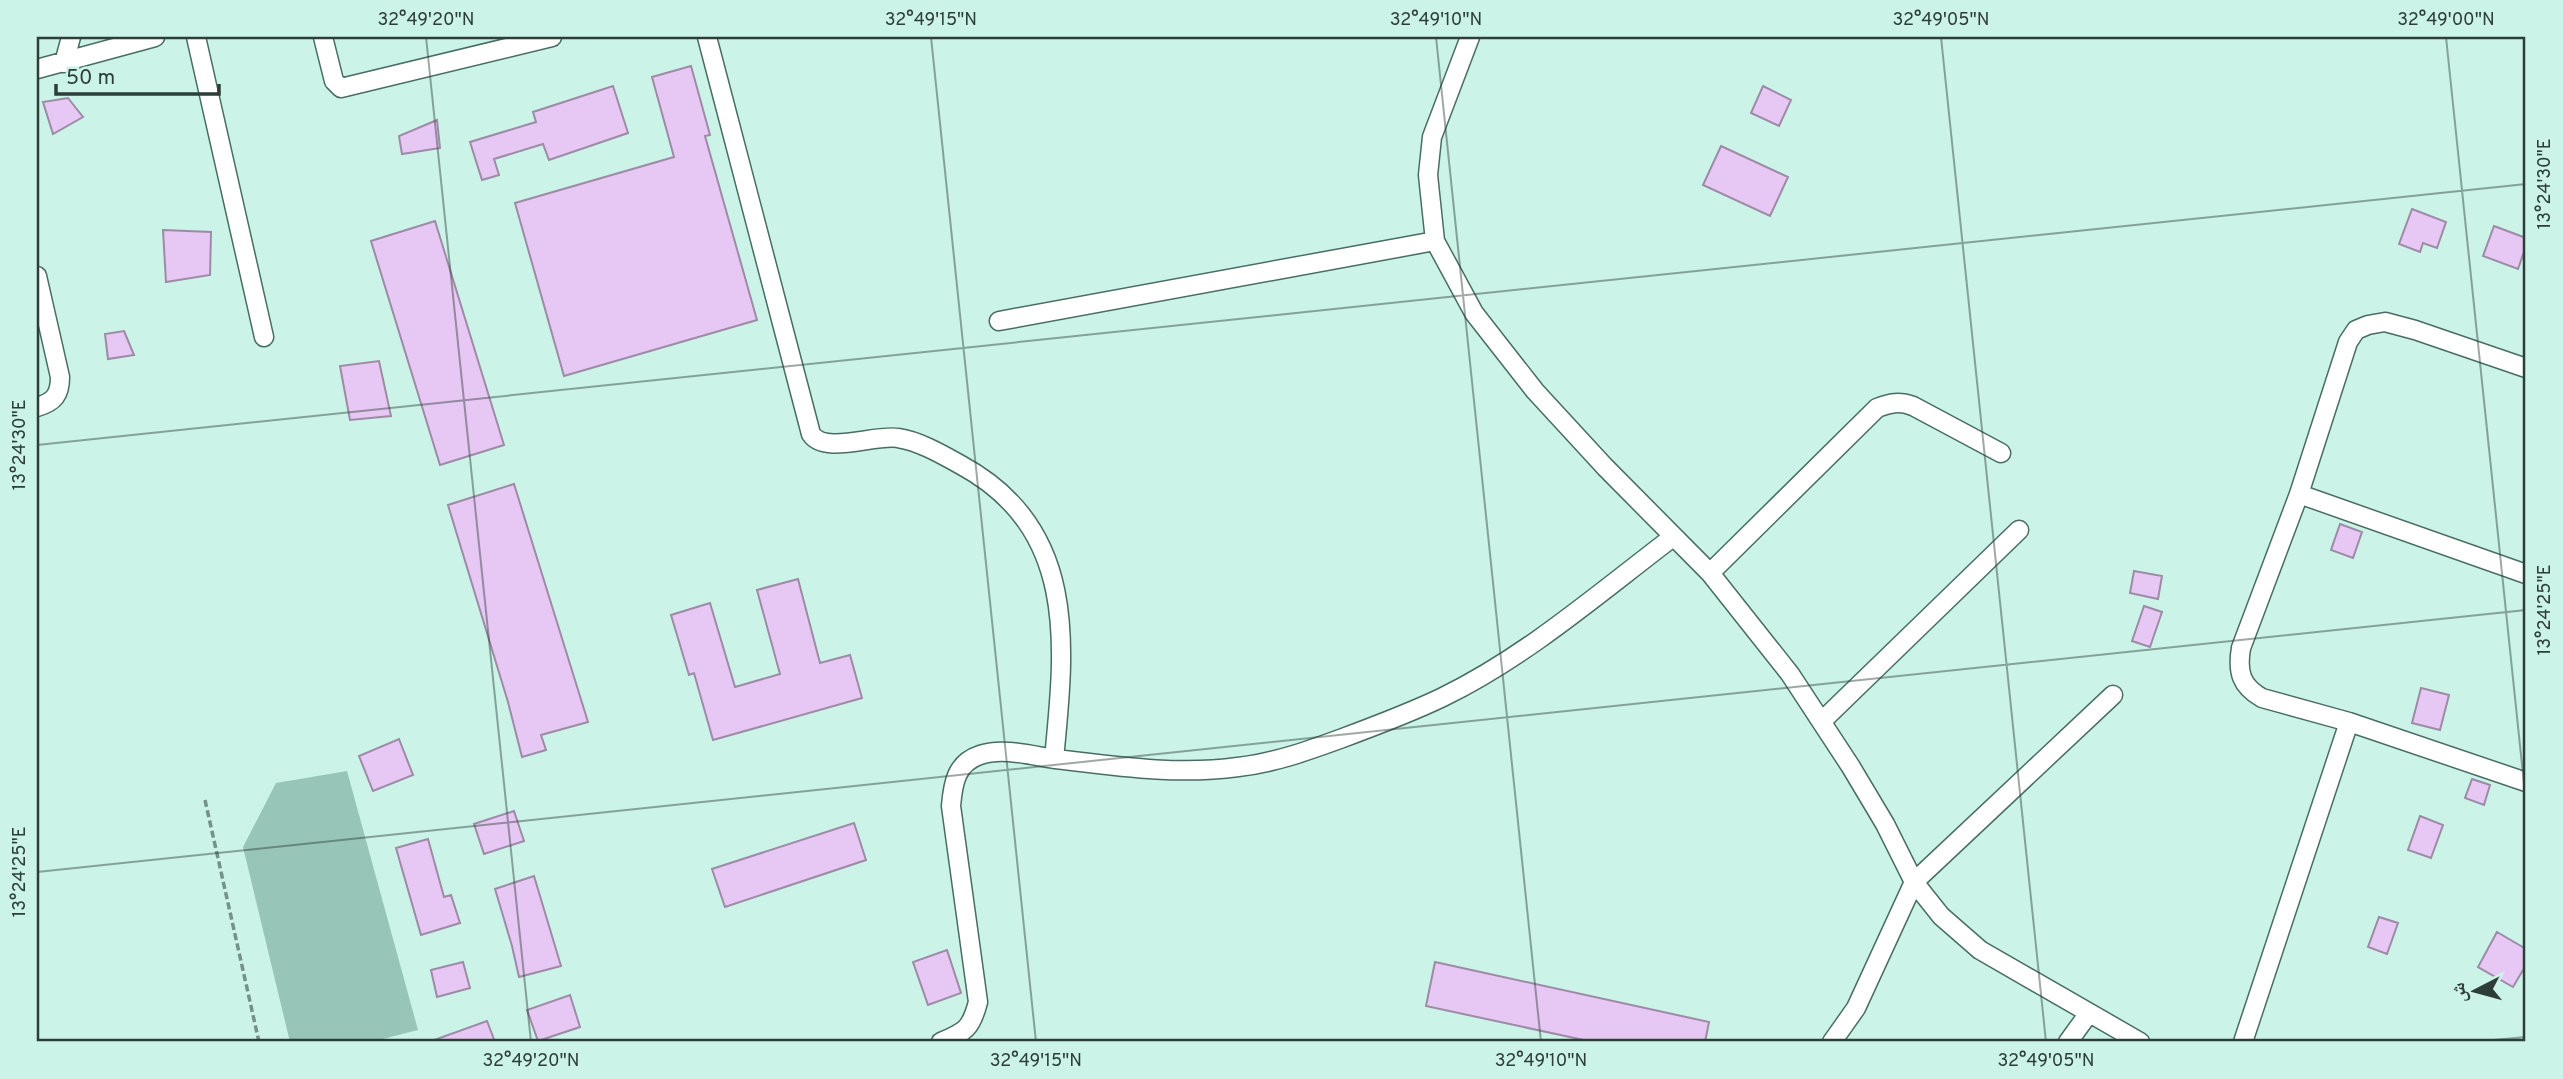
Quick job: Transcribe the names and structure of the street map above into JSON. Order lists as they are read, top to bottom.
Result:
{
  "scale_bar": "50 m",
  "north": "left",
  "coordinates": [
    "32°49'20\"N",
    "32°49'15\"N",
    "32°49'10\"N",
    "32°49'05\"N",
    "32°49'00\"N",
    "13°24'30\"E",
    "13°24'25\"E"
  ]
}
